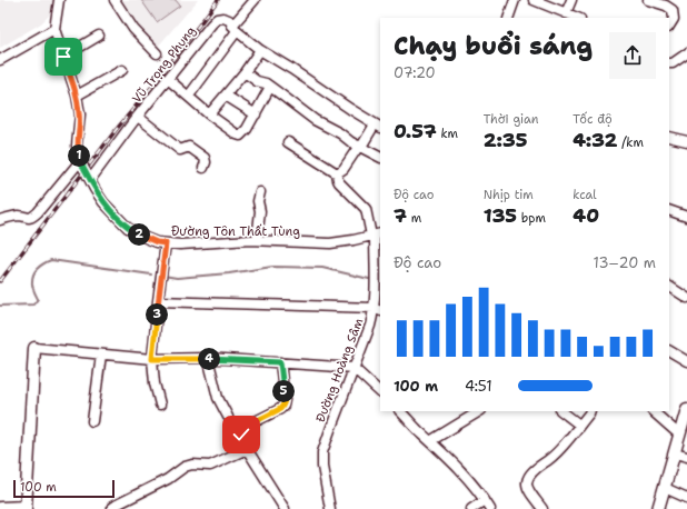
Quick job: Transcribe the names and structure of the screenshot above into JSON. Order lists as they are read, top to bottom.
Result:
{
  "streets": {
    "street": ["Vũ Trọng Phụng", "Đường Tôn Thất Tùng", "Đường Hoàng Sâm"]
  },
  "crossings": [
    ["Vũ Trọng Phụng", "Đường Tôn Thất Tùng"],
    ["Đường Tôn Thất Tùng", "Đường Hoàng Sâm"]
  ],
  "scale_bar": "100 m",
  "page": {
    "heading": ["Chạy buổi sáng", "07:20"],
    "stats": [
      ["0.57 km"],
      ["Thời gian", "2:35"],
      ["Tốc độ", "4:32 /km"],
      ["Độ cao", "7 m"],
      ["Nhịp tim", "135 bpm"],
      ["kcal", "40"]
    ],
    "pins": [
      "1",
      "2",
      "3",
      "4",
      "5"
    ],
    "chart": ["Độ cao", "13–20 m"],
    "list": [
      {
        "name": "100 m",
        "note": "4:51"
      }
    ],
    "scale": "100 m"
  }
}
